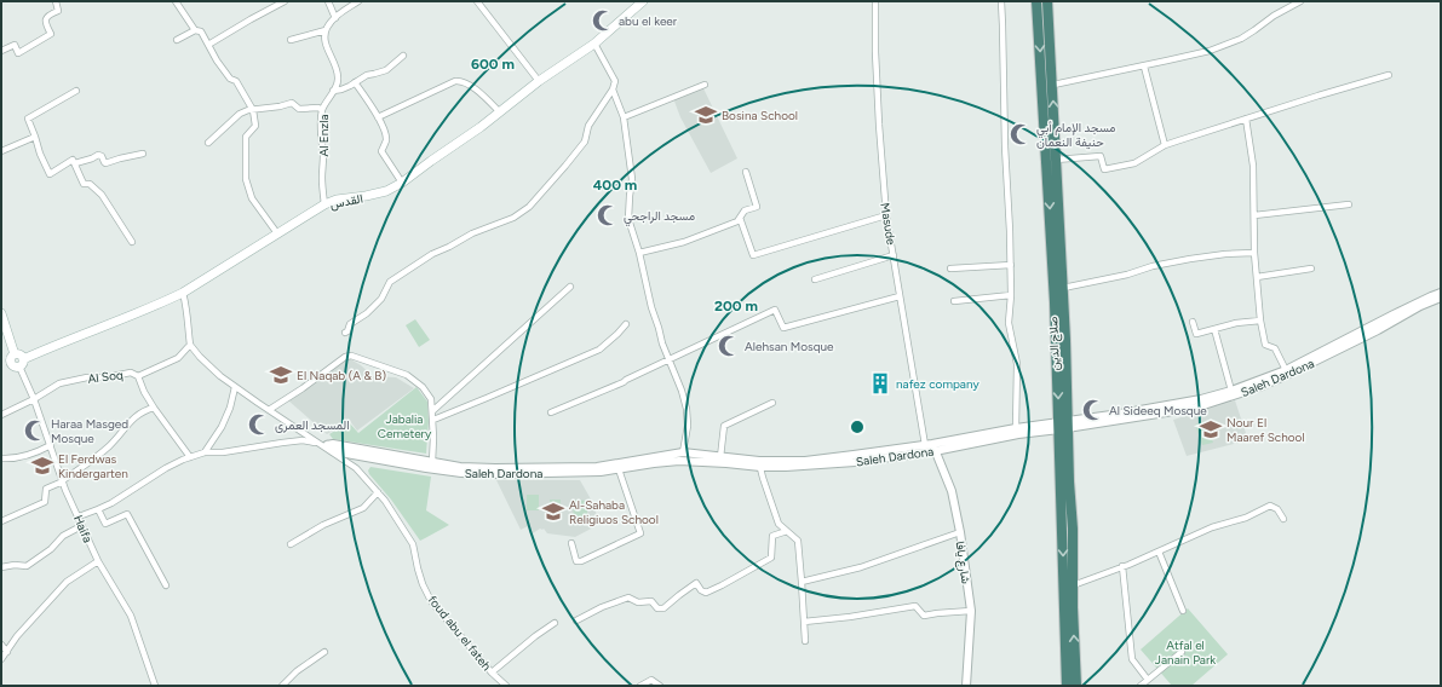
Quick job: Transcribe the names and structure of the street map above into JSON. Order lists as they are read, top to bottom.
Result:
{
  "streets": {
    "highway": ["صلاح الدين"],
    "main road": ["القدس"],
    "street": [
      "Al Enzla",
      "Masude",
      "Al Soq",
      "Saleh Dardona",
      "Haifa",
      "شارع يافا",
      "foud abu el fateh"
    ]
  },
  "crossings": [
    ["Al Enzla", "القدس"],
    ["القدس", "Haifa"],
    ["Masude", "Saleh Dardona"],
    ["Masude", "شارع يافا"],
    ["صلاح الدين", "Saleh Dardona"],
    ["Al Soq", "Haifa"],
    ["Al Soq", "foud abu el fateh"],
    ["Saleh Dardona", "Haifa"],
    ["Saleh Dardona", "شارع يافا"],
    ["Saleh Dardona", "foud abu el fateh"]
  ],
  "parks": ["Jabalia Cemetery", "Atfal el Janain Park"],
  "places": {
    "mosque": [
      "abu el keer",
      "مسجد الإمام أبي حنيفة النعمان",
      "مسجد الراجحي",
      "Alehsan Mosque",
      "Al Sideeq Mosque",
      "المسجد العمرى",
      "Haraa Masged Mosque"
    ],
    "school or university": [
      "Bosina School",
      "El Naqab (A & B)",
      "Nour El Maaref School",
      "El Ferdwas Kindergarten",
      "Al-Sahaba Religiuos School"
    ],
    "building": ["nafez company"]
  },
  "rings": ["600 m", "400 m", "200 m"]
}
